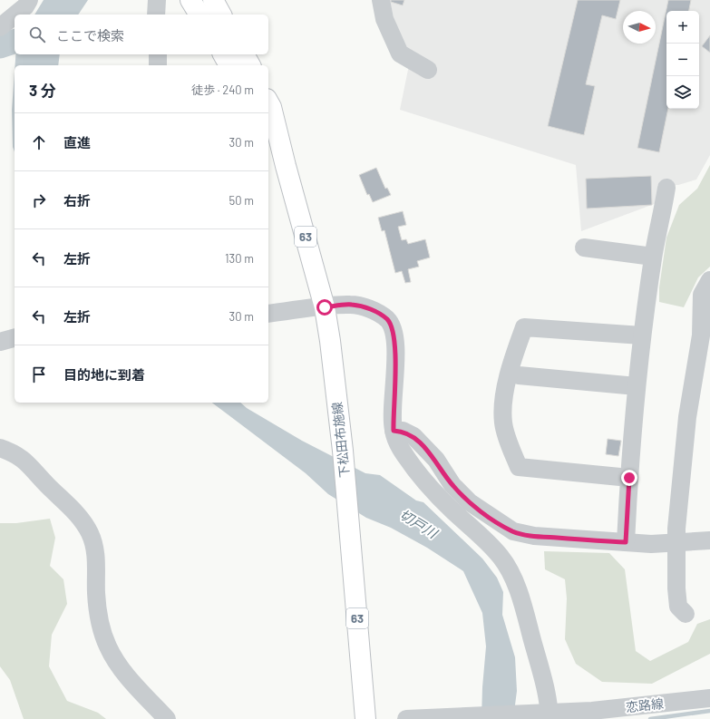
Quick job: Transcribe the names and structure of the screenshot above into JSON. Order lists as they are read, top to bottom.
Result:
{
  "streets": {
    "main road": ["63", "下松田布施線"],
    "street": ["恋路線"]
  },
  "water": ["切戸川"],
  "north": "right",
  "page": {
    "map_buttons": ["+", "−"],
    "search": "ここで検索",
    "heading": ["3 分", "徒歩 · 240 m"],
    "list": [
      ["直進", "30 m"],
      ["右折", "50 m"],
      ["左折", "130 m"],
      ["左折", "30 m"],
      "目的地に到着"
    ]
  }
}
